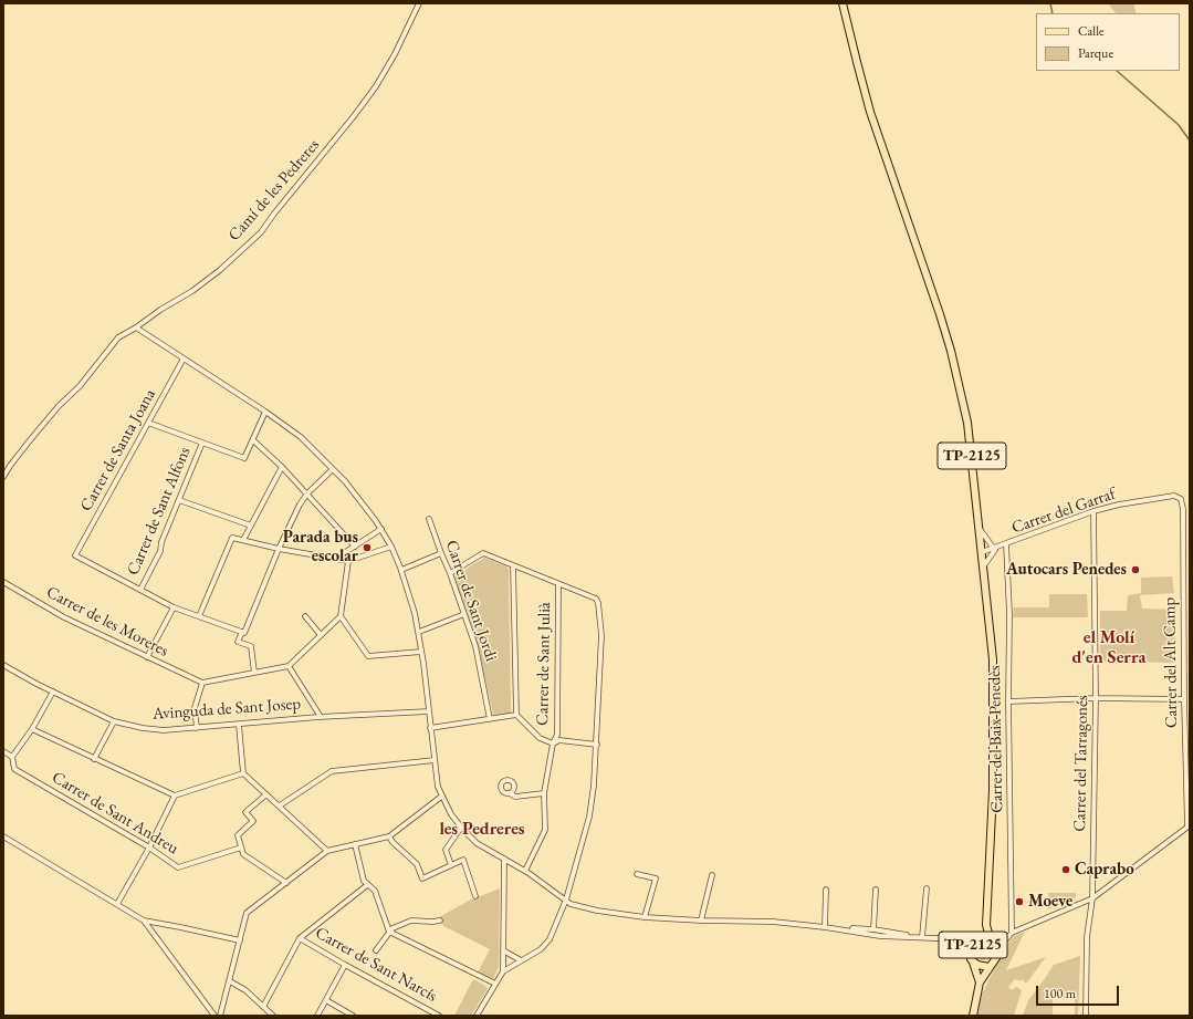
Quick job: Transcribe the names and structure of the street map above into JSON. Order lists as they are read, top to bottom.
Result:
{
  "streets": {
    "main road": ["TP-2125"],
    "street": [
      "Camí de les Pedreres",
      "Carrer de Santa Joana",
      "Carrer de Sant Alfons",
      "Carrer del Garraf",
      "Carrer de Sant Jordi",
      "Carrer de les Moreres",
      "Carrer del Alt Camp",
      "Carrer de Sant Julià",
      "Avinguda de Sant Josep",
      "Carrer del Baix Penedès",
      "Carrer del Tarragonés",
      "Carrer de Sant Andreu",
      "Carrer de Sant Narcís"
    ]
  },
  "crossings": [
    ["Carrer de Santa Joana", "Carrer de Sant Alfons"],
    ["TP-2125", "Carrer del Garraf"],
    ["Carrer del Garraf", "Carrer del Alt Camp"],
    ["Carrer del Garraf", "Carrer del Baix Penedès"],
    ["Carrer del Garraf", "Carrer del Tarragonés"]
  ],
  "districts": ["el Molí d'en Serra", "les Pedreres"],
  "places": [
    "Parada bus escolar",
    "Autocars Penedes",
    "Caprabo",
    "Moeve"
  ],
  "legend": ["Calle", "Parque"],
  "scale_bar": "100 m"
}
